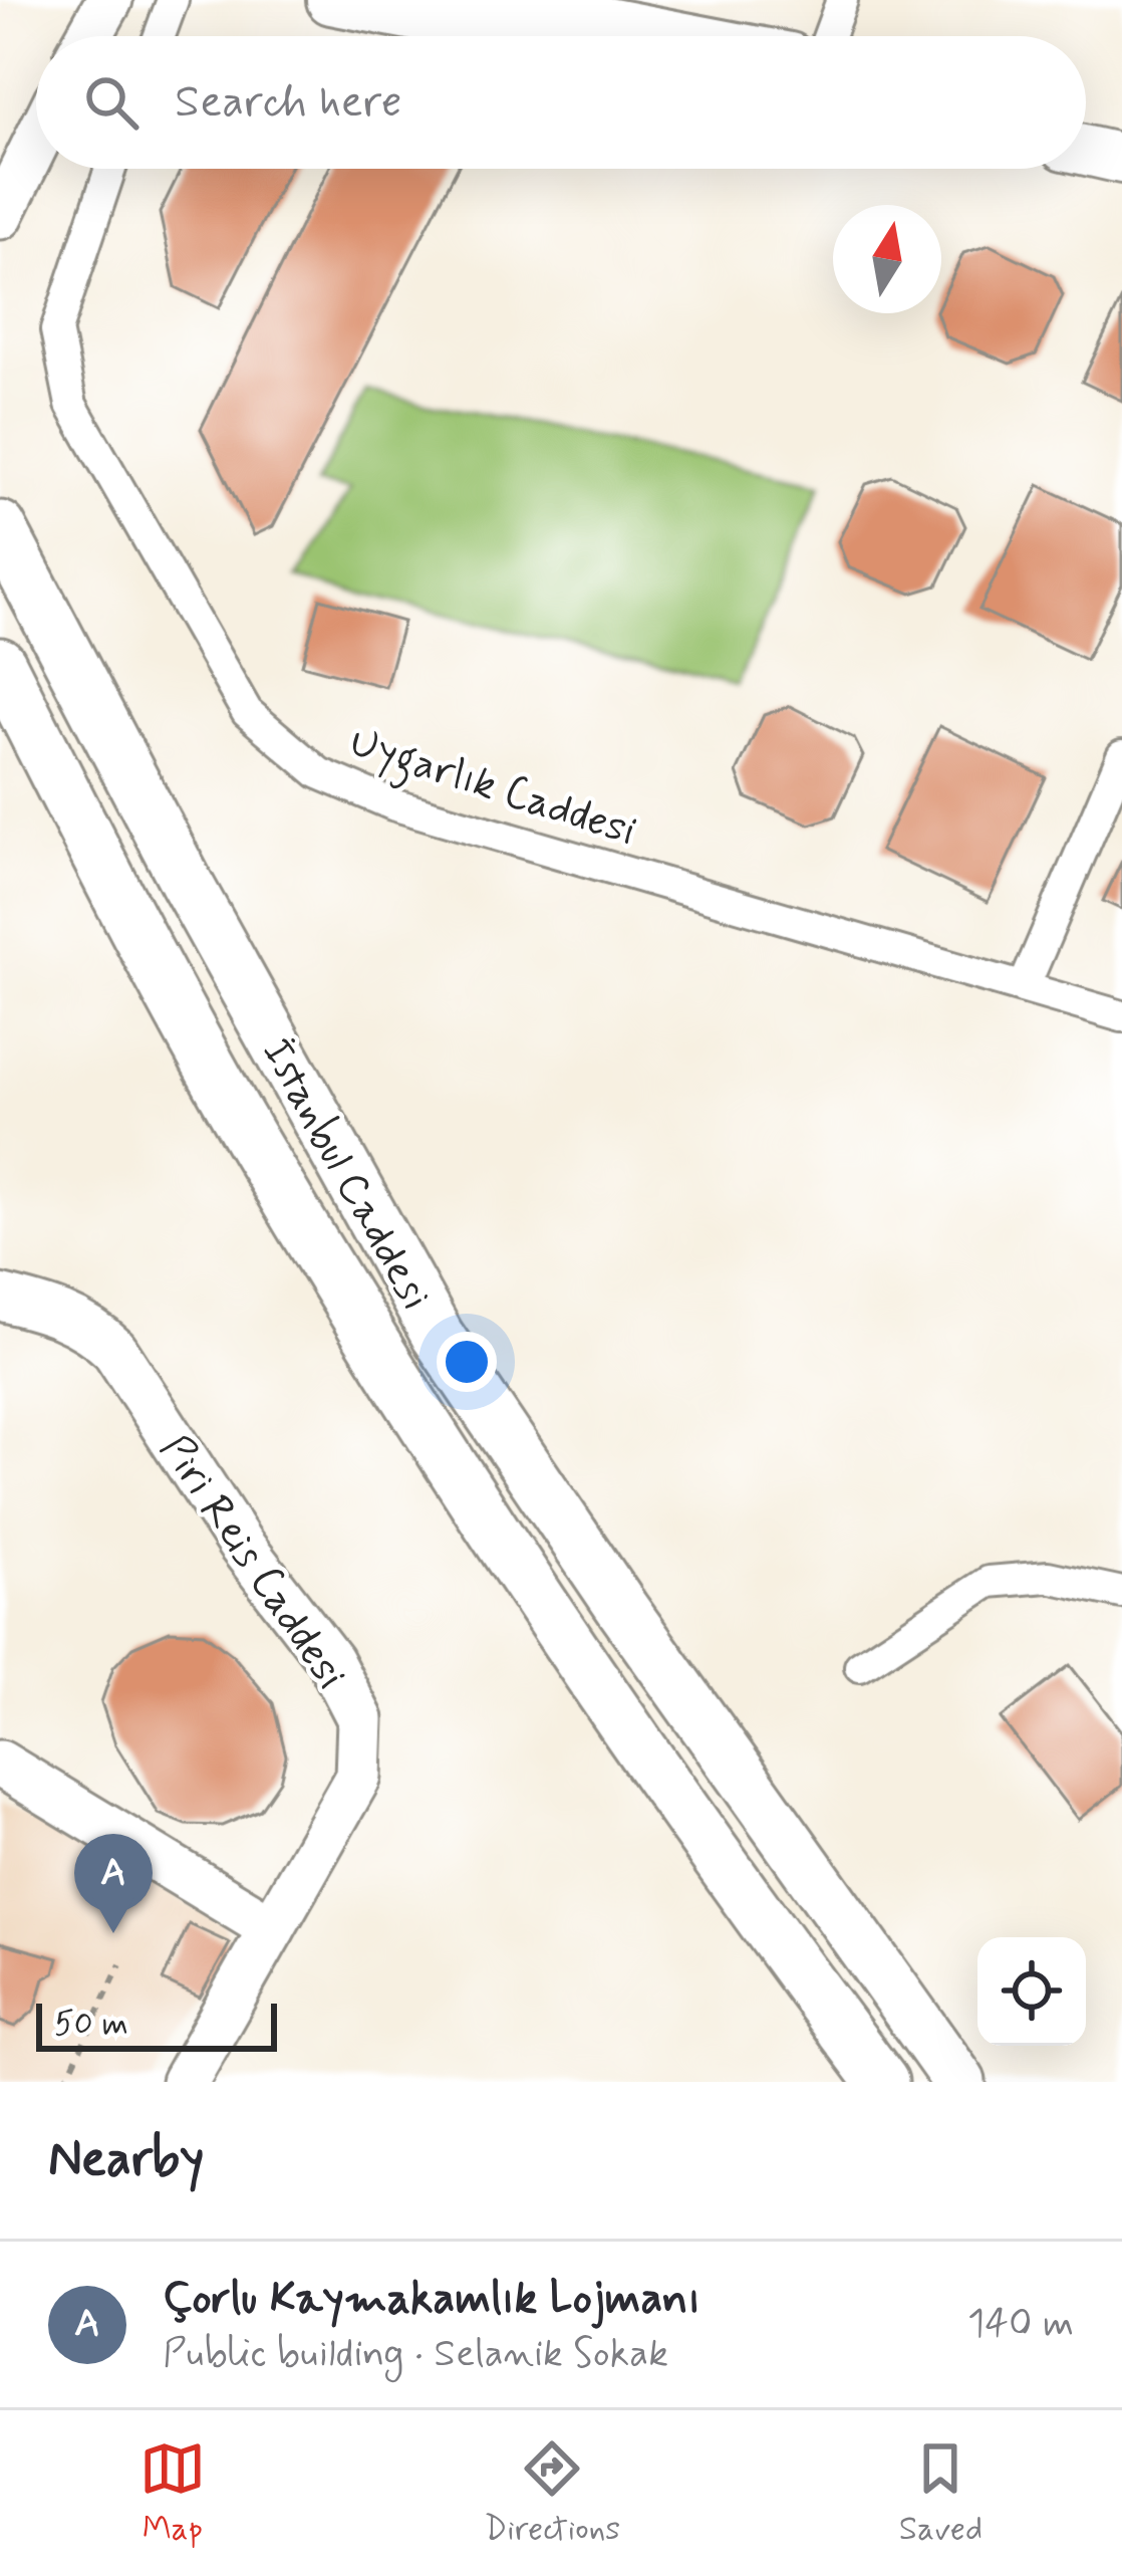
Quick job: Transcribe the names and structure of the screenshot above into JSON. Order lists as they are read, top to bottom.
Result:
{
  "streets": {
    "highway": ["İstanbul Caddesi"],
    "main road": ["Piri Reis Caddesi"],
    "street": ["Uygarlık Caddesi"]
  },
  "scale_bar": "50 m",
  "north": "top",
  "page": {
    "search": "Search here",
    "pins": "A",
    "scale": "50 m",
    "heading": "Nearby",
    "list": [
      {
        "mark": "A",
        "name": "Çorlu Kaymakamlık Lojmanı",
        "note": "Public building · Selanik Sokak",
        "value": "140 m"
      }
    ],
    "nav": ["Map", "Directions", "Saved"]
  }
}
